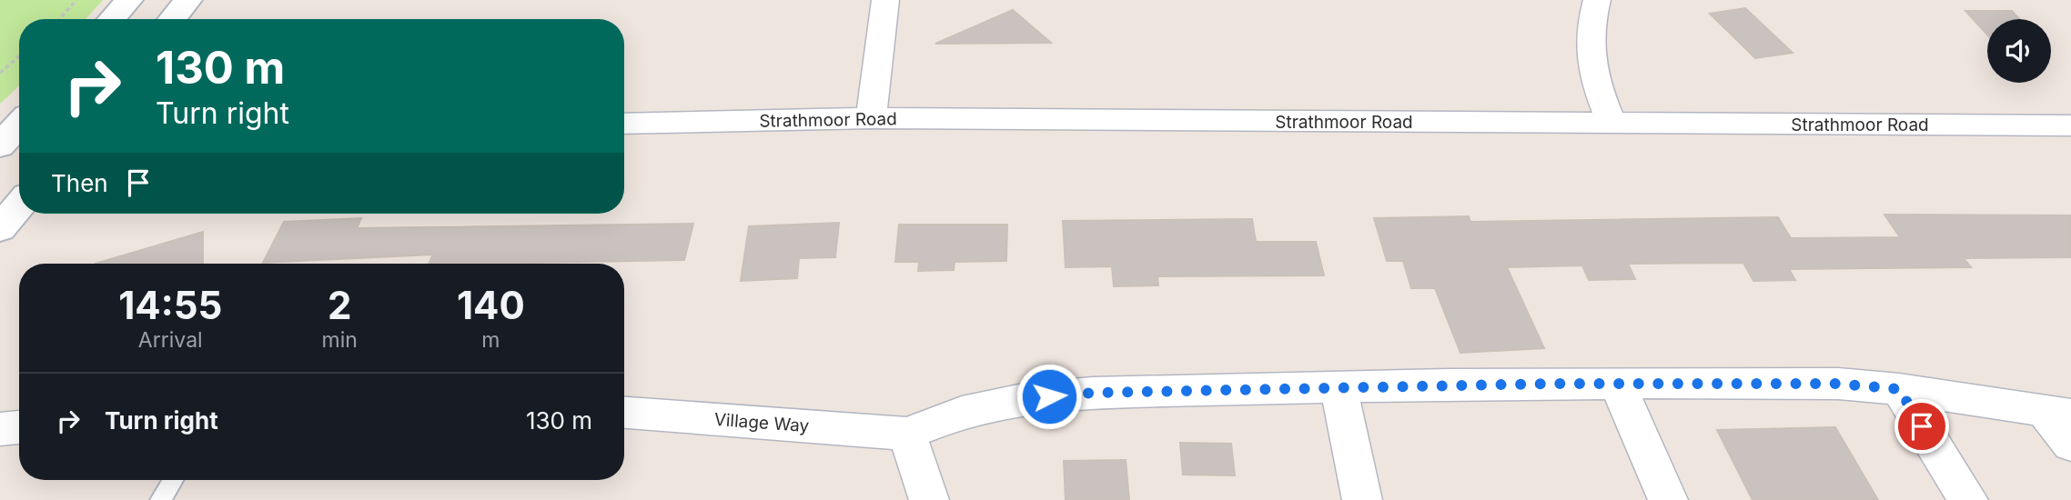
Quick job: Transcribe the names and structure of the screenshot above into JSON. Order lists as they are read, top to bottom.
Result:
{
  "streets": {
    "street": ["Strathmoor Road", "Village Way"]
  },
  "page": {
    "turn": ["130 m", "Turn right"],
    "then": "Then",
    "eta": [
      "14:55",
      "Arrival",
      "2",
      "min",
      "140",
      "m"
    ],
    "list": [
      {
        "name": "Turn right",
        "value": "130 m"
      }
    ]
  }
}
